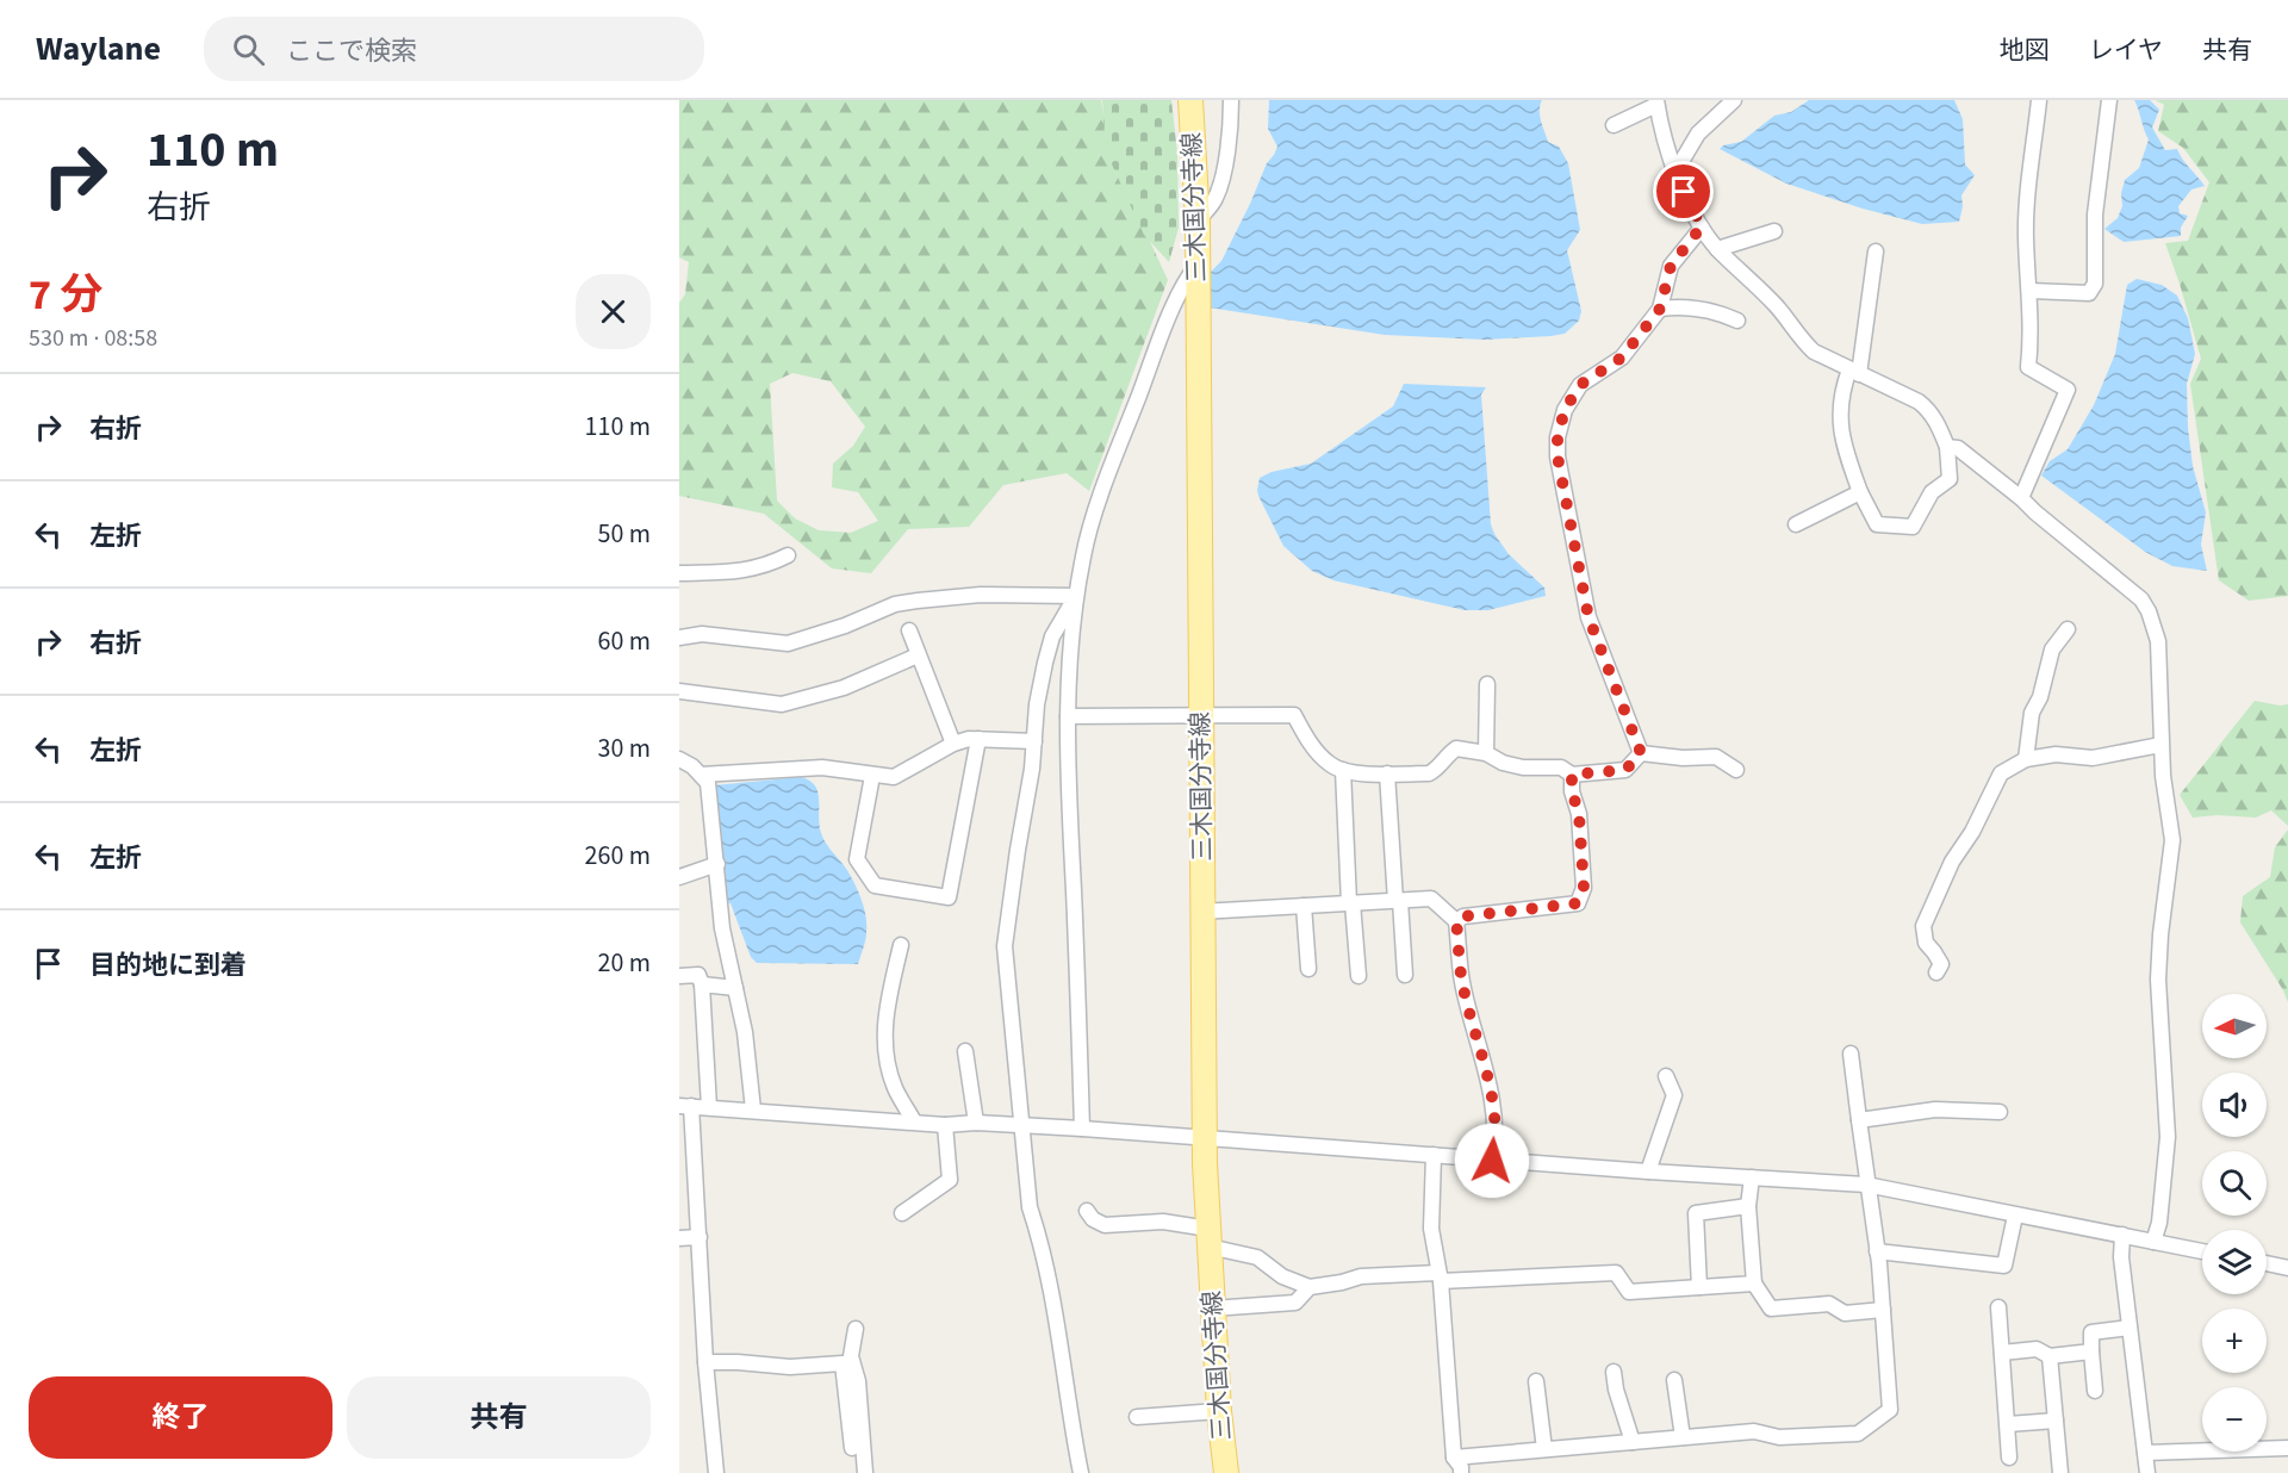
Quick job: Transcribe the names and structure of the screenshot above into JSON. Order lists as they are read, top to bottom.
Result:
{
  "streets": {
    "main road": ["三木国分寺線"]
  },
  "north": "left",
  "page": {
    "header": "Waylane",
    "search": "ここで検索",
    "nav": ["地図", "レイヤ", "共有"],
    "turn": ["110 m", "右折"],
    "heading": ["7 分", "530 m · 08:58"],
    "list": [
      {
        "name": "右折",
        "value": "110 m"
      },
      {
        "name": "左折",
        "value": "50 m"
      },
      {
        "name": "右折",
        "value": "60 m"
      },
      {
        "name": "左折",
        "value": "30 m"
      },
      {
        "name": "左折",
        "value": "260 m"
      },
      {
        "name": "目的地に到着",
        "value": "20 m"
      }
    ],
    "map_buttons": ["+", "−"],
    "buttons": ["終了", "共有"]
  }
}
